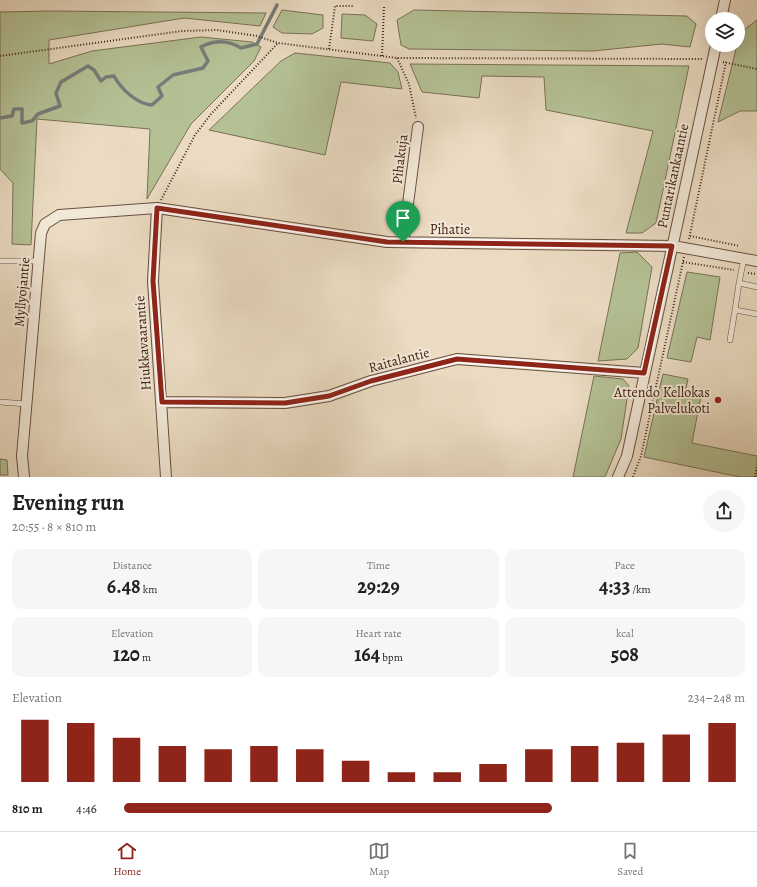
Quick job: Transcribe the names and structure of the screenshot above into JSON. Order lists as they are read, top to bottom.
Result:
{
  "streets": {
    "street": [
      "Pihakuja",
      "Puntarikankaantie",
      "Pihatie",
      "Myllyojantie",
      "Hiukkavaarantie",
      "Raitalantie"
    ]
  },
  "crossings": [
    ["Pihakuja", "Pihatie"],
    ["Puntarikankaantie", "Pihatie"],
    ["Puntarikankaantie", "Raitalantie"],
    ["Pihatie", "Myllyojantie"],
    ["Pihatie", "Hiukkavaarantie"],
    ["Myllyojantie", "Hiukkavaarantie"],
    ["Hiukkavaarantie", "Raitalantie"]
  ],
  "places": ["Attendo Kellokas Palvelukoti"],
  "page": {
    "heading": ["Evening run", "20:55 · 8 × 810 m"],
    "stats": [
      ["Distance", "6.48 km"],
      ["Time", "29:29"],
      ["Pace", "4:33 /km"],
      ["Elevation", "120 m"],
      ["Heart rate", "164 bpm"],
      ["kcal", "508"]
    ],
    "chart": ["Elevation", "234–248 m"],
    "list": [
      {
        "name": "810 m",
        "note": "4:46"
      }
    ],
    "tabs": ["Home", "Map", "Saved"]
  }
}
